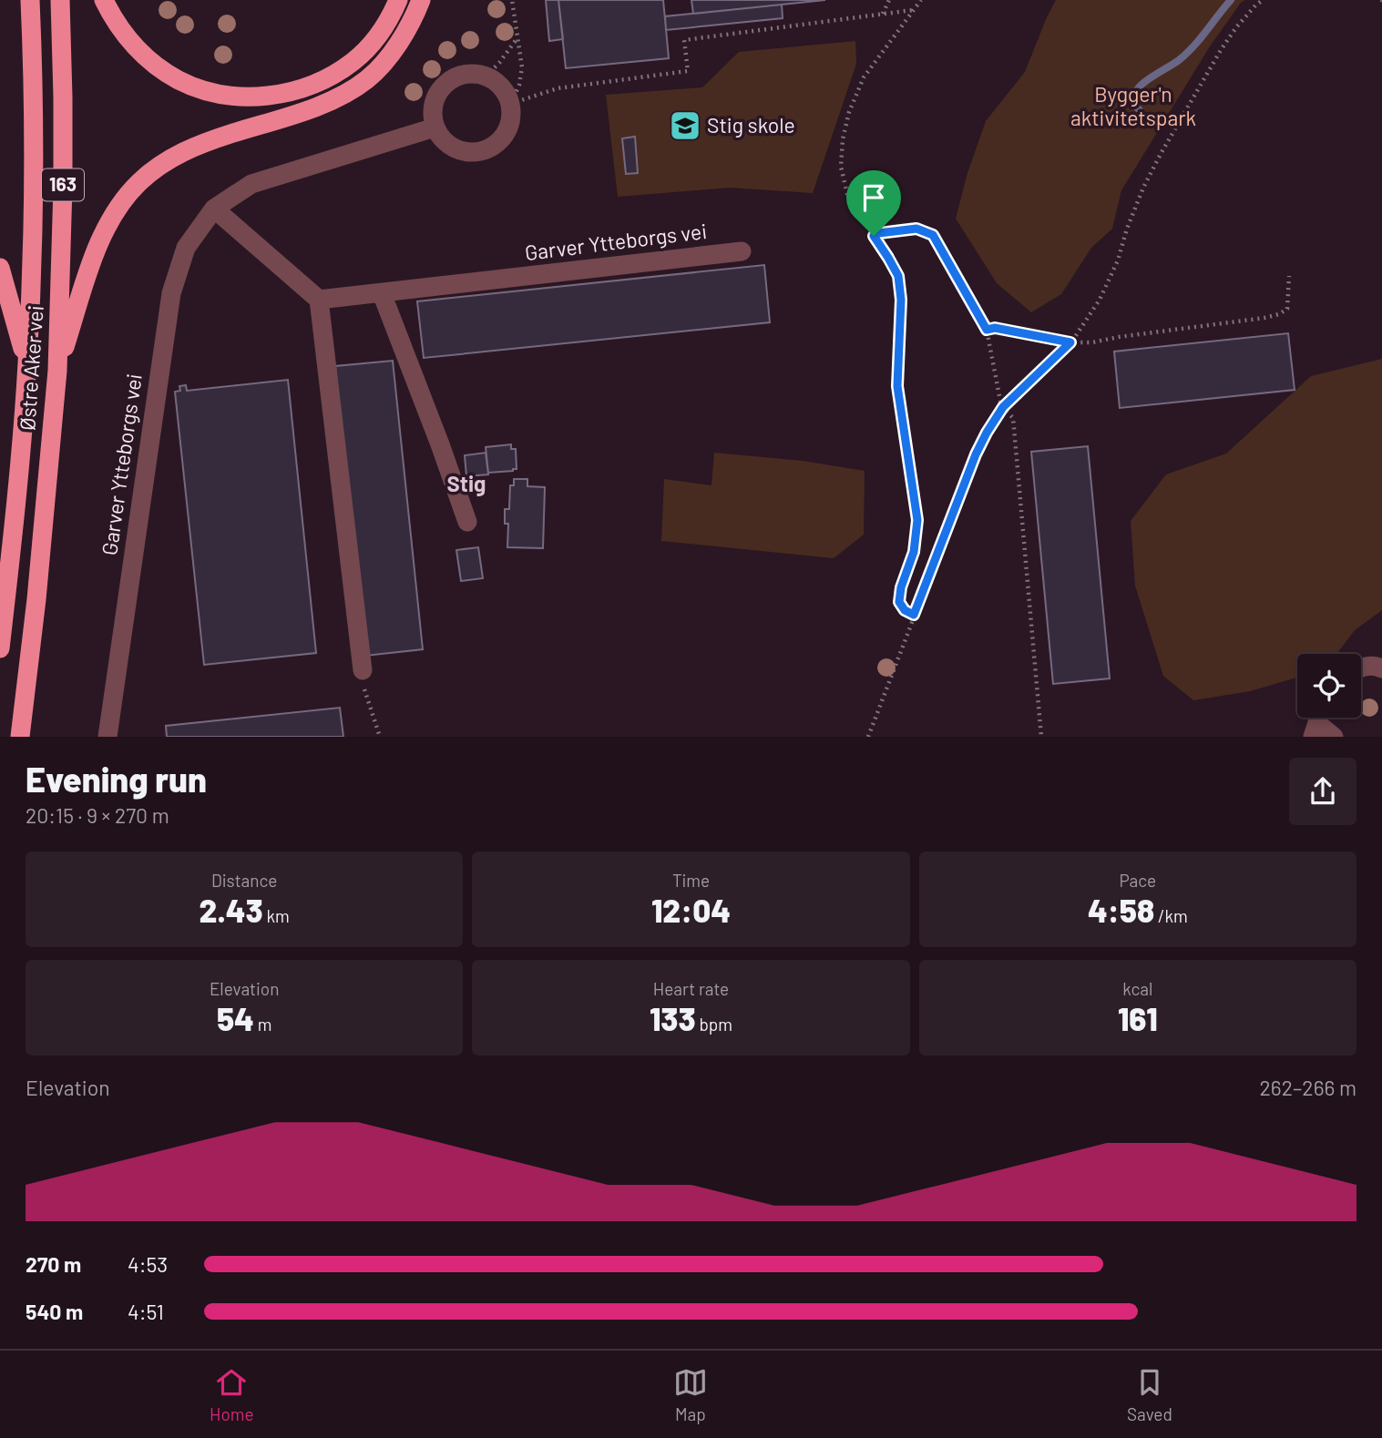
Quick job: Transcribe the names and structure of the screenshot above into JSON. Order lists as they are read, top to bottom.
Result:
{
  "streets": {
    "highway": ["163", "Østre Aker vei"],
    "street": ["Garver Ytteborgs vei"]
  },
  "districts": ["Stig"],
  "parks": ["Bygger'n aktivitetspark"],
  "places": {
    "school or university": ["Stig skole"]
  },
  "page": {
    "heading": ["Evening run", "20:15 · 9 × 270 m"],
    "stats": [
      ["Distance", "2.43 km"],
      ["Time", "12:04"],
      ["Pace", "4:58 /km"],
      ["Elevation", "54 m"],
      ["Heart rate", "133 bpm"],
      ["kcal", "161"]
    ],
    "chart": ["Elevation", "262–266 m"],
    "list": [
      {
        "name": "270 m",
        "note": "4:53"
      },
      {
        "name": "540 m",
        "note": "4:51"
      }
    ],
    "tabs": ["Home", "Map", "Saved"]
  }
}
